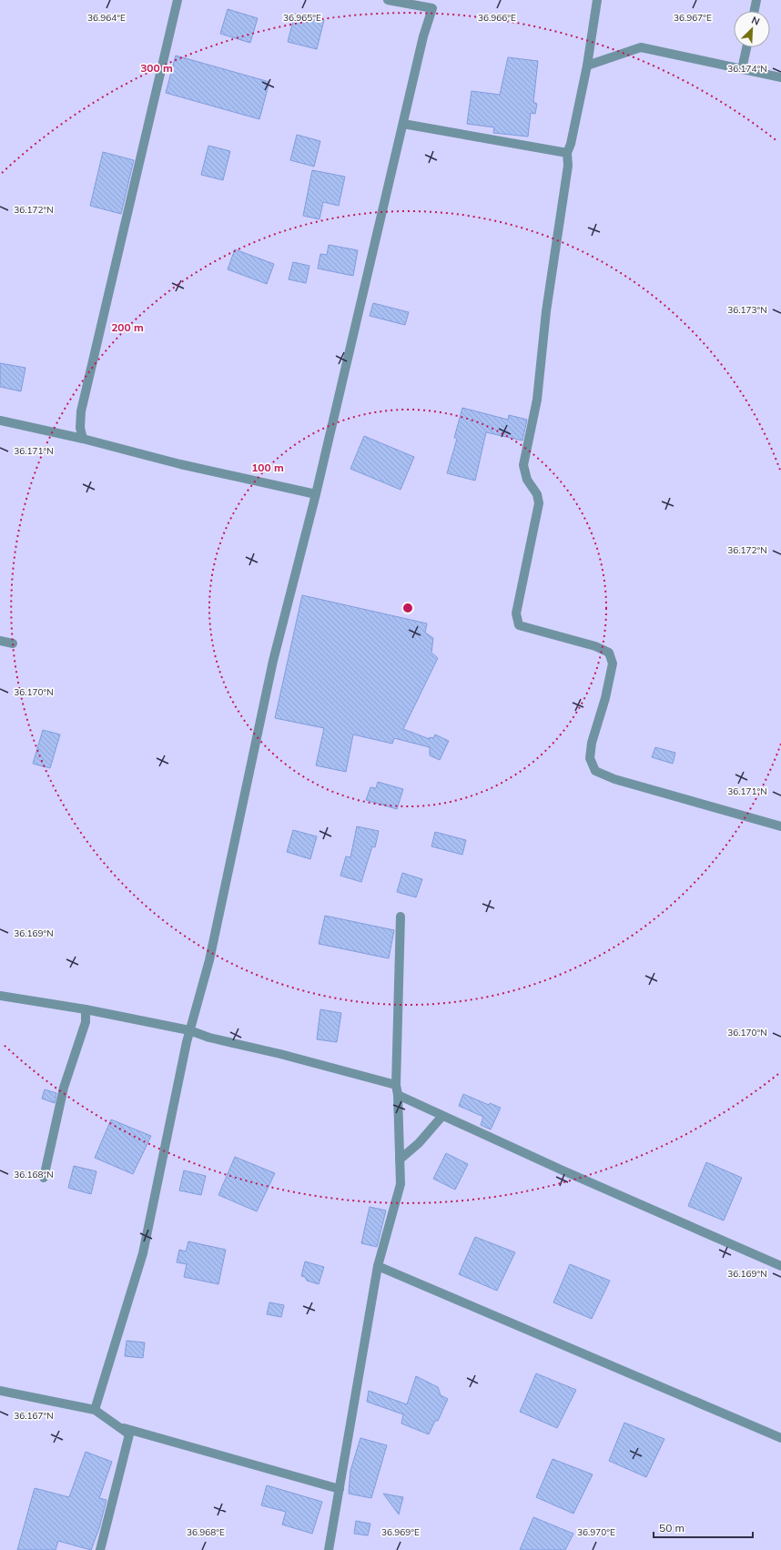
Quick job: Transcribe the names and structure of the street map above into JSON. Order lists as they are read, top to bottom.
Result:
{
  "scale_bar": "50 m",
  "north": "top right",
  "coordinates": [
    "36.966°E",
    "36.967°E",
    "36.964°E",
    "36.965°E",
    "36.174°N",
    "36.172°N",
    "36.173°N",
    "36.171°N",
    "36.170°N",
    "36.169°N",
    "36.168°N",
    "36.167°N",
    "36.968°E",
    "36.969°E",
    "36.970°E"
  ],
  "rings": ["300 m", "200 m", "100 m"]
}
